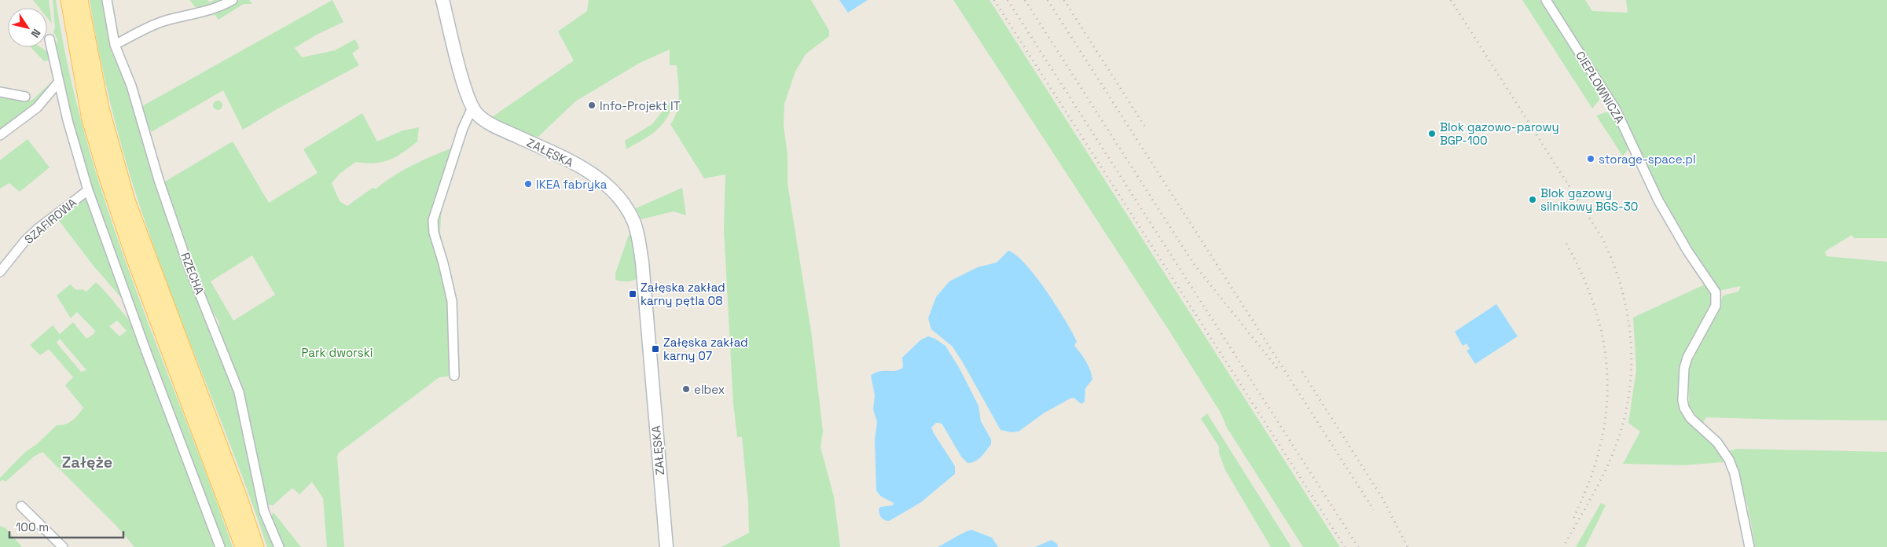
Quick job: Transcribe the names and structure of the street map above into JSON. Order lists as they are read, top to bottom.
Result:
{
  "streets": {
    "street": [
      "CIEPŁOWNICZA",
      "ZAŁĘSKA",
      "SZAFIROWA",
      "RZECHA"
    ]
  },
  "districts": ["Załęże"],
  "parks": ["Park dworski"],
  "places": {
    "other": [
      "Info-Projekt IT",
      "Blok gazowo-parowy BGP-100",
      "storage-space.pl",
      "IKEA fabryka",
      "Blok gazowy silnikowy BGS-30",
      "elbex"
    ],
    "transit": ["Załęska zakład karny pętla 08", "Załęska zakład karny 07"]
  },
  "scale_bar": "100 m",
  "north": "bottom right"
}
